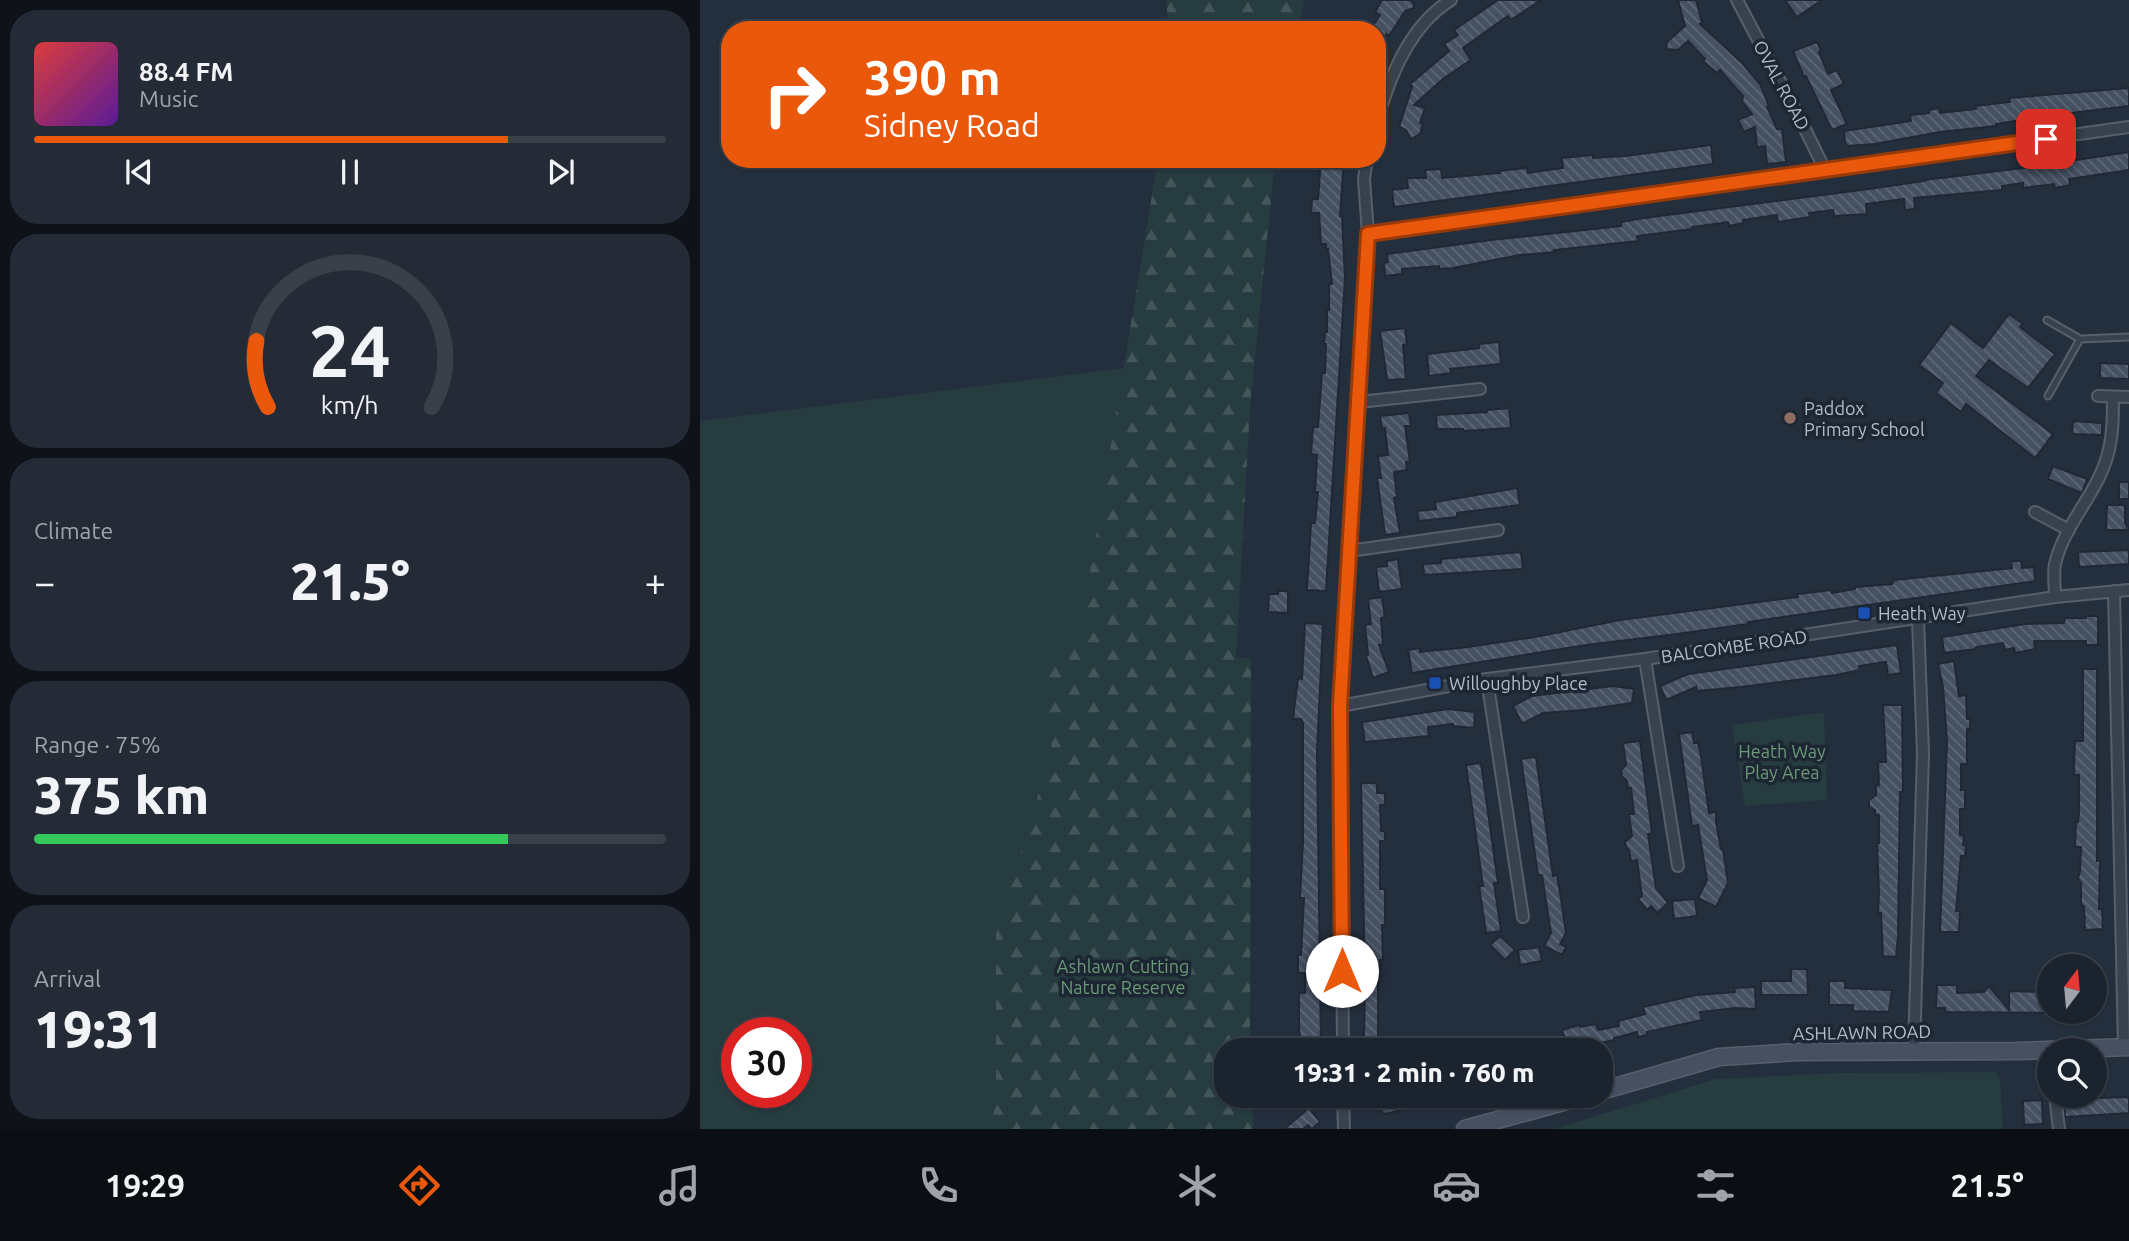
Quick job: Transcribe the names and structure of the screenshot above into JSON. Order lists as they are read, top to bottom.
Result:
{
  "streets": {
    "main road": ["ASHLAWN ROAD"],
    "street": ["OVAL ROAD", "BALCOMBE ROAD"]
  },
  "parks": ["Heath Way Play Area", "Ashlawn Cutting Nature Reserve"],
  "places": {
    "other": ["Paddox Primary School"],
    "transit": ["Heath Way", "Willoughby Place"]
  },
  "north": "top",
  "page": {
    "turn": ["390 m", "Sidney Road"],
    "song": ["88.4 FM", "Music"],
    "tile": [
      "Climate",
      ["Range · 75%", "375 km"],
      ["Arrival", "19:31"]
    ],
    "heat": ["−", "21.5°", "+"],
    "limit": "30",
    "trip": "19:31 · 2 min · 760 m",
    "tabs": ["19:29", "21.5°"],
    "gauge": ["24", "km/h"]
  }
}
